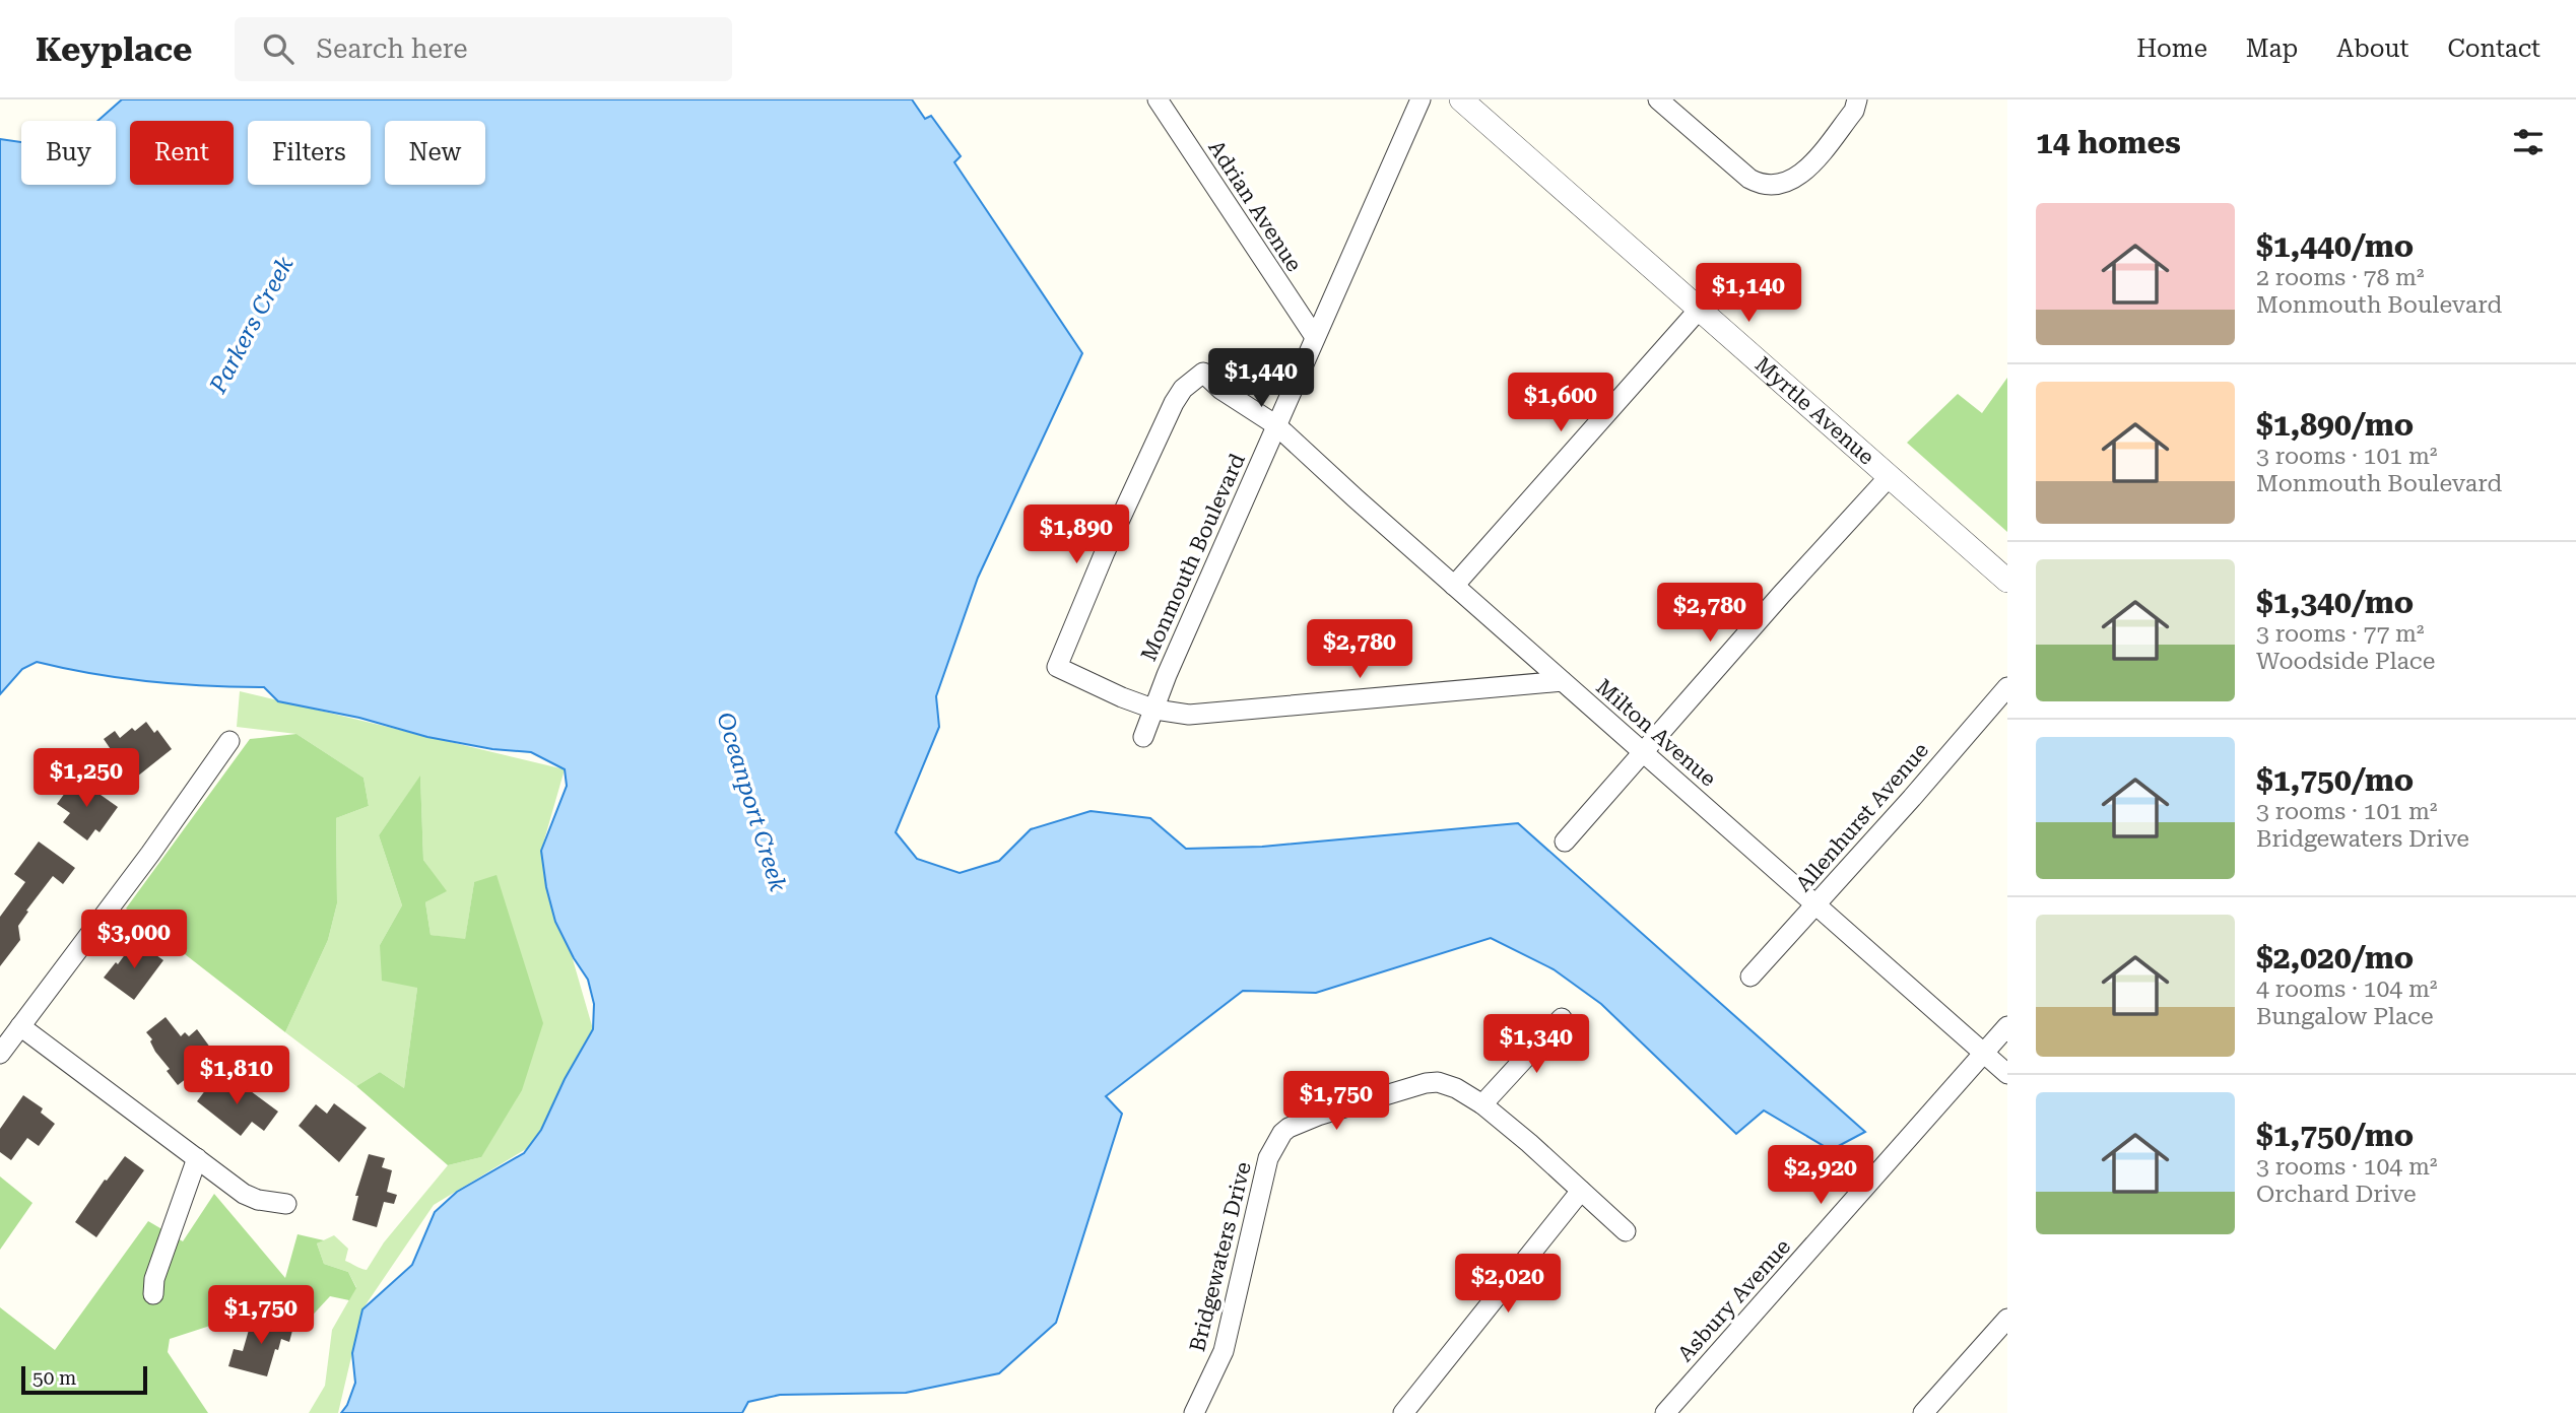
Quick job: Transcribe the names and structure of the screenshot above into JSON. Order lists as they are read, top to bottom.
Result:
{
  "streets": {
    "street": [
      "Adrian Avenue",
      "Myrtle Avenue",
      "Monmouth Boulevard",
      "Milton Avenue",
      "Allenhurst Avenue",
      "Bridgewaters Drive",
      "Asbury Avenue"
    ]
  },
  "crossings": [
    ["Adrian Avenue", "Monmouth Boulevard"],
    ["Monmouth Boulevard", "Milton Avenue"],
    ["Milton Avenue", "Allenhurst Avenue"],
    ["Milton Avenue", "Asbury Avenue"]
  ],
  "water": ["Parkers Creek", "Oceanport Creek"],
  "scale_bar": "50 m",
  "page": {
    "header": "Keyplace",
    "search": "Search here",
    "nav": [
      "Home",
      "Map",
      "About",
      "Contact"
    ],
    "heading": "14 homes",
    "chip": [
      "Buy",
      "Rent",
      "Filters",
      "New"
    ],
    "list": [
      {
        "name": "$1,440/mo",
        "note": "2 rooms · 78 m² · Monmouth Boulevard"
      },
      {
        "name": "$1,890/mo",
        "note": "3 rooms · 101 m² · Monmouth Boulevard"
      },
      {
        "name": "$1,340/mo",
        "note": "3 rooms · 77 m² · Woodside Place"
      },
      {
        "name": "$1,750/mo",
        "note": "3 rooms · 101 m² · Bridgewaters Drive"
      },
      {
        "name": "$2,020/mo",
        "note": "4 rooms · 104 m² · Bungalow Place"
      },
      {
        "name": "$1,750/mo",
        "note": "3 rooms · 104 m² · Orchard Drive"
      }
    ],
    "price": [
      "$1,140",
      "$1,440",
      "$1,600",
      "$1,890",
      "$2,780",
      "$2,780",
      "$1,250",
      "$3,000",
      "$1,340",
      "$1,810",
      "$1,750",
      "$2,920",
      "$2,020",
      "$1,750"
    ],
    "scale": "50 m"
  }
}
